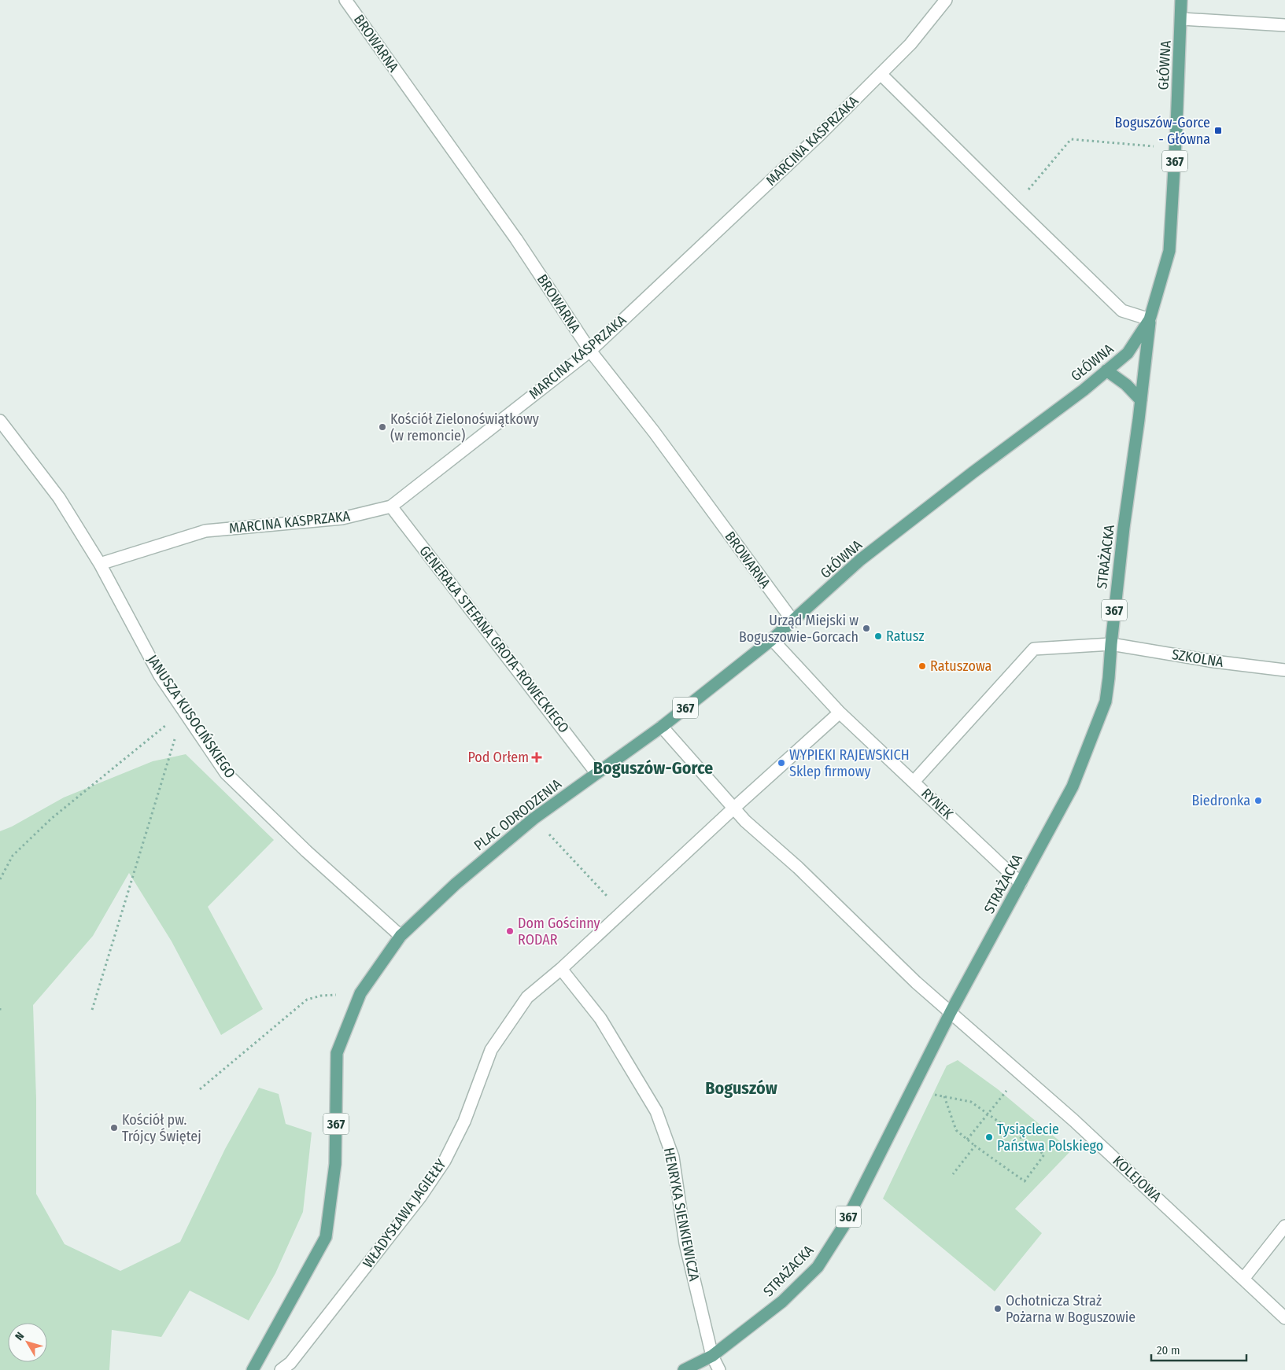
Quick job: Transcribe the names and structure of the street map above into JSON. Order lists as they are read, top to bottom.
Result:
{
  "streets": {
    "main road": [
      "GŁÓWNA",
      "367",
      "STRAŻACKA",
      "PLAC ODRODZENIA"
    ],
    "street": [
      "BROWARNA",
      "MARCINA KASPRZAKA",
      "GENERAŁA STEFANA GROTA-ROWECKIEGO",
      "SZKOLNA",
      "JANUSZA KUSOCIŃSKIEGO",
      "RYNEK",
      "KOLEJOWA",
      "WŁADYSŁAWA JAGIEŁŁY",
      "HENRYKA SIENKIEWICZA"
    ]
  },
  "crossings": [
    ["BROWARNA", "GŁÓWNA"],
    ["BROWARNA", "MARCINA KASPRZAKA"],
    ["BROWARNA", "PLAC ODRODZENIA"],
    ["GŁÓWNA", "STRAŻACKA"],
    ["GŁÓWNA", "PLAC ODRODZENIA"],
    ["MARCINA KASPRZAKA", "GENERAŁA STEFANA GROTA-ROWECKIEGO"],
    ["MARCINA KASPRZAKA", "JANUSZA KUSOCIŃSKIEGO"],
    ["367", "JANUSZA KUSOCIŃSKIEGO"],
    ["367", "PLAC ODRODZENIA"],
    ["STRAŻACKA", "SZKOLNA"],
    ["STRAŻACKA", "RYNEK"],
    ["STRAŻACKA", "KOLEJOWA"],
    ["STRAŻACKA", "HENRYKA SIENKIEWICZA"],
    ["GENERAŁA STEFANA GROTA-ROWECKIEGO", "PLAC ODRODZENIA"],
    ["SZKOLNA", "RYNEK"],
    ["JANUSZA KUSOCIŃSKIEGO", "PLAC ODRODZENIA"],
    ["RYNEK", "PLAC ODRODZENIA"],
    ["RYNEK", "WŁADYSŁAWA JAGIEŁŁY"],
    ["KOLEJOWA", "WŁADYSŁAWA JAGIEŁŁY"],
    ["WŁADYSŁAWA JAGIEŁŁY", "HENRYKA SIENKIEWICZA"]
  ],
  "districts": ["Boguszów-Gorce", "Boguszów"],
  "places": {
    "transit": ["Boguszów-Gorce - Główna"],
    "other": [
      "Kościół Zielonoświątkowy (w remoncie)",
      "Urząd Miejski w Boguszowie-Gorcach",
      "Ratusz",
      "Ratuszowa",
      "WYPIEKI RAJEWSKICH Sklep firmowy",
      "Biedronka",
      "Dom Gościnny RODAR",
      "Kościół pw. Trójcy Świętej",
      "Tysiąclecie Państwa Polskiego",
      "Ochotnicza Straż Pożarna w Boguszowie"
    ],
    "health": ["Pod Orłem"]
  },
  "scale_bar": "20 m",
  "north": "top left"
}
